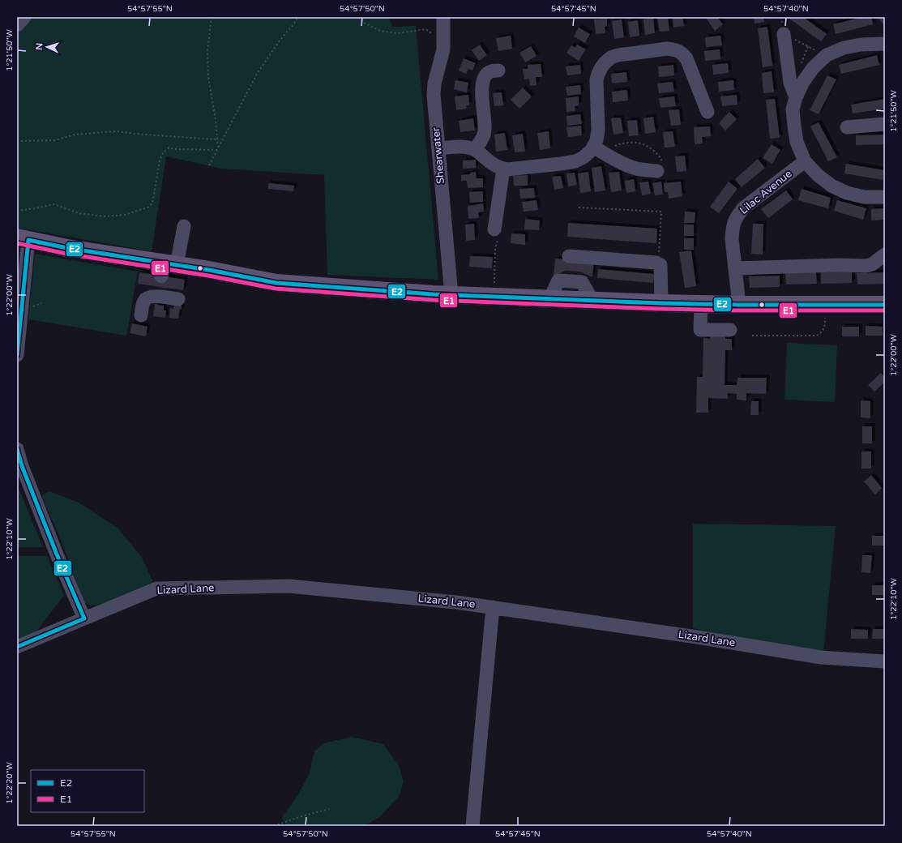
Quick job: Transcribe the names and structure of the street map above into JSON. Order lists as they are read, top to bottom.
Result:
{
  "streets": {
    "street": ["Shearwater", "Lilac Avenue", "Lizard Lane"]
  },
  "lines": ["transit line E2", "transit line E1"],
  "legend": ["E2", "E1"],
  "north": "left",
  "coordinates": [
    "54°57'55\"N",
    "54°57'50\"N",
    "54°57'45\"N",
    "54°57'40\"N",
    "1°21'50\"W",
    "1°22'00\"W",
    "1°22'10\"W",
    "1°22'20\"W"
  ]
}
